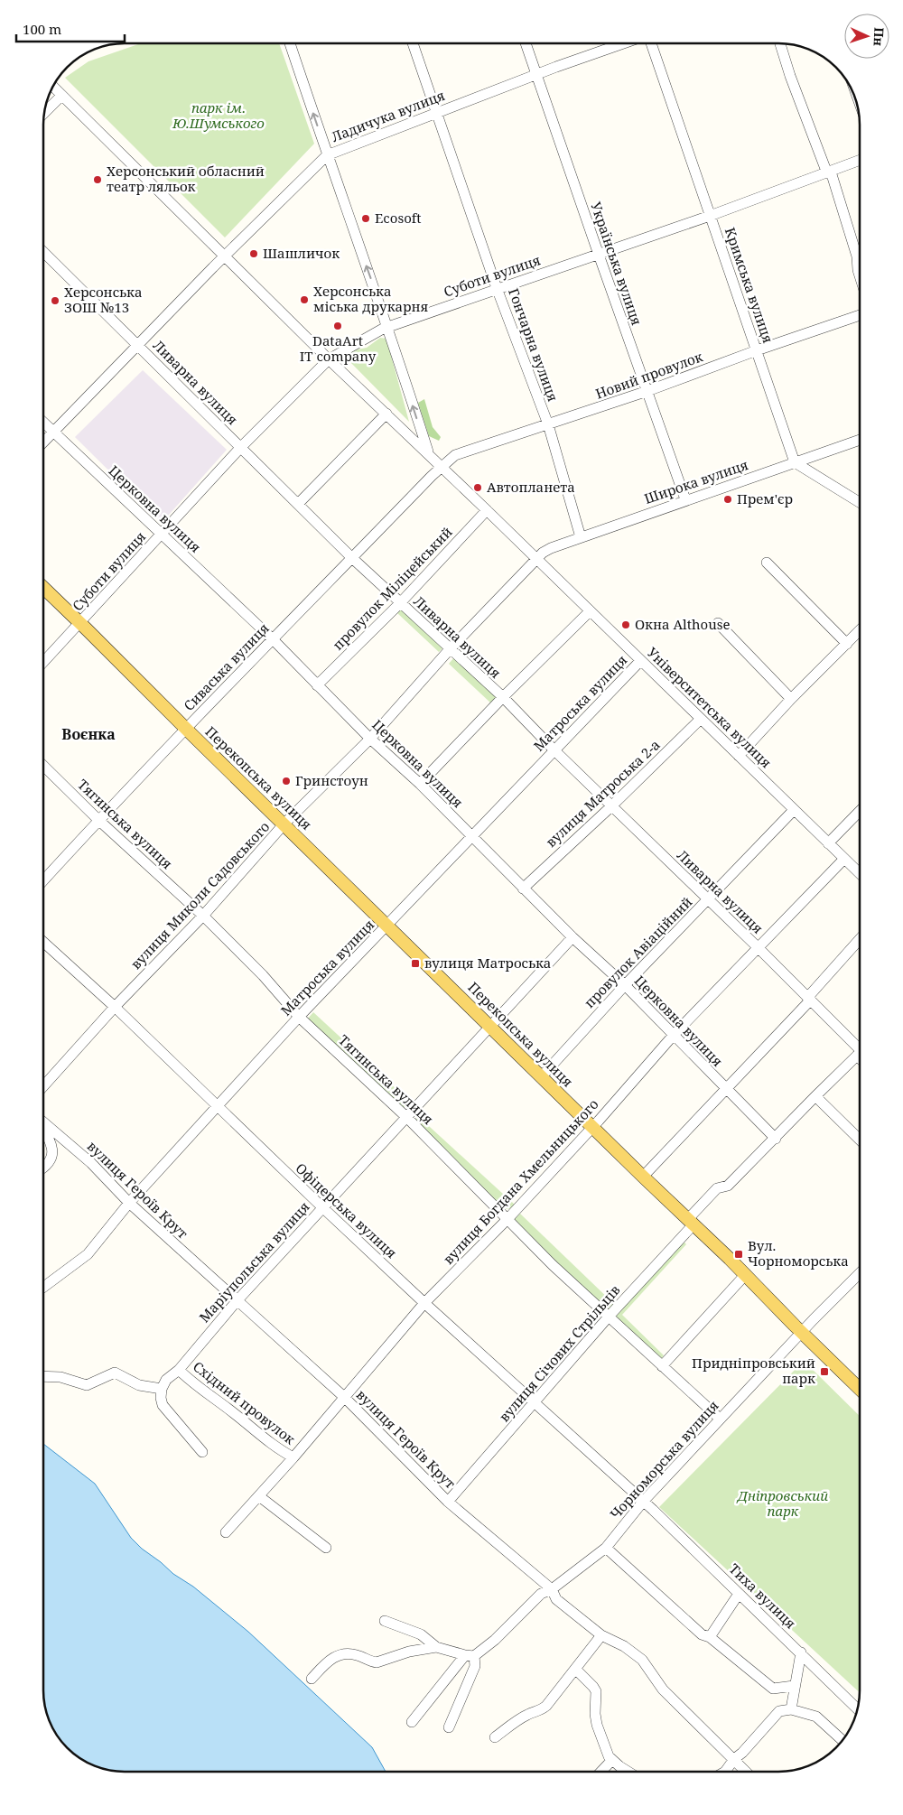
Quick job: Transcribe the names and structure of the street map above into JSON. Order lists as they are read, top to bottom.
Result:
{
  "streets": {
    "main road": ["Перекопська вулиця"],
    "street": [
      "Ладичука вулиця",
      "Українська вулиця",
      "Суботи вулиця",
      "Кримська вулиця",
      "Гончарна вулиця",
      "Новий провулок",
      "Ливарна вулиця",
      "Широка вулиця",
      "Церковна вулиця",
      "провулок Міліцейський",
      "Сиваська вулиця",
      "Матроська вулиця",
      "Університетська вулиця",
      "вулиця Матроська 2-а",
      "Тягинська вулиця",
      "вулиця Миколи Садовського",
      "провулок Авіаційний",
      "вулиця Богдана Хмельницького",
      "вулиця Героїв Крут",
      "Офіцерська вулиця",
      "Маріупольська вулиця",
      "вулиця Січових Стрільців",
      "Східний провулок",
      "Чорноморська вулиця",
      "Тиха вулиця"
    ]
  },
  "crossings": [
    ["Ладичука вулиця", "Українська вулиця"],
    ["Ладичука вулиця", "Гончарна вулиця"],
    ["Ладичука вулиця", "Ливарна вулиця"],
    ["Ладичука вулиця", "Церковна вулиця"],
    ["Ладичука вулиця", "Університетська вулиця"],
    ["Українська вулиця", "Суботи вулиця"],
    ["Українська вулиця", "Новий провулок"],
    ["Українська вулиця", "Широка вулиця"],
    ["Суботи вулиця", "Кримська вулиця"],
    ["Суботи вулиця", "Гончарна вулиця"],
    ["Суботи вулиця", "Ливарна вулиця"],
    ["Суботи вулиця", "Церковна вулиця"],
    ["Суботи вулиця", "Університетська вулиця"],
    ["Суботи вулиця", "Перекопська вулиця"],
    ["Кримська вулиця", "Новий провулок"],
    ["Кримська вулиця", "Широка вулиця"],
    ["Гончарна вулиця", "Новий провулок"],
    ["Гончарна вулиця", "Широка вулиця"],
    ["Новий провулок", "Сиваська вулиця"],
    ["Новий провулок", "Університетська вулиця"],
    ["Ливарна вулиця", "провулок Міліцейський"],
    ["Ливарна вулиця", "Сиваська вулиця"],
    ["Ливарна вулиця", "Матроська вулиця"],
    ["Ливарна вулиця", "вулиця Матроська 2-а"],
    ["Ливарна вулиця", "вулиця Миколи Садовського"],
    ["Ливарна вулиця", "провулок Авіаційний"],
    ["Ливарна вулиця", "вулиця Богдана Хмельницького"],
    ["Широка вулиця", "Університетська вулиця"],
    ["Широка вулиця", "вулиця Миколи Садовського"],
    ["Церковна вулиця", "провулок Міліцейський"],
    ["Церковна вулиця", "Сиваська вулиця"],
    ["Церковна вулиця", "Матроська вулиця"],
    ["Церковна вулиця", "вулиця Матроська 2-а"],
    ["Церковна вулиця", "вулиця Миколи Садовського"],
    ["Церковна вулиця", "провулок Авіаційний"],
    ["Церковна вулиця", "вулиця Богдана Хмельницького"],
    ["Церковна вулиця", "Маріупольська вулиця"],
    ["Церковна вулиця", "вулиця Січових Стрільців"],
    ["провулок Міліцейський", "Університетська вулиця"],
    ["Сиваська вулиця", "Університетська вулиця"],
    ["Сиваська вулиця", "Перекопська вулиця"],
    ["Сиваська вулиця", "Тягинська вулиця"],
    ["Матроська вулиця", "Університетська вулиця"],
    ["Матроська вулиця", "Перекопська вулиця"],
    ["Матроська вулиця", "Тягинська вулиця"],
    ["Матроська вулиця", "вулиця Героїв Крут"],
    ["Матроська вулиця", "Офіцерська вулиця"],
    ["Університетська вулиця", "вулиця Матроська 2-а"],
    ["Університетська вулиця", "вулиця Миколи Садовського"],
    ["Університетська вулиця", "провулок Авіаційний"],
    ["Університетська вулиця", "вулиця Богдана Хмельницького"],
    ["Перекопська вулиця", "вулиця Миколи Садовського"],
    ["Перекопська вулиця", "провулок Авіаційний"],
    ["Перекопська вулиця", "вулиця Богдана Хмельницького"],
    ["Перекопська вулиця", "Маріупольська вулиця"],
    ["Перекопська вулиця", "вулиця Січових Стрільців"],
    ["Перекопська вулиця", "Чорноморська вулиця"],
    ["Тягинська вулиця", "вулиця Миколи Садовського"],
    ["Тягинська вулиця", "вулиця Богдана Хмельницького"],
    ["Тягинська вулиця", "Маріупольська вулиця"],
    ["Тягинська вулиця", "вулиця Січових Стрільців"],
    ["Тягинська вулиця", "Чорноморська вулиця"],
    ["вулиця Миколи Садовського", "Офіцерська вулиця"],
    ["вулиця Богдана Хмельницького", "вулиця Героїв Крут"],
    ["вулиця Богдана Хмельницького", "Офіцерська вулиця"],
    ["вулиця Богдана Хмельницького", "Східний провулок"],
    ["вулиця Героїв Крут", "Маріупольська вулиця"],
    ["вулиця Героїв Крут", "вулиця Січових Стрільців"],
    ["вулиця Героїв Крут", "Чорноморська вулиця"],
    ["Офіцерська вулиця", "Маріупольська вулиця"],
    ["Офіцерська вулиця", "вулиця Січових Стрільців"],
    ["Офіцерська вулиця", "Чорноморська вулиця"],
    ["Офіцерська вулиця", "Тиха вулиця"],
    ["Маріупольська вулиця", "Східний провулок"],
    ["Чорноморська вулиця", "Тиха вулиця"]
  ],
  "districts": ["Воєнка"],
  "parks": ["парк ім. Ю.Шумського", "Дніпровський парк"],
  "places": {
    "other": [
      "Херсонський обласний театр ляльок",
      "Ecosoft",
      "Шашличок",
      "Херсонська міська друкарня",
      "Херсонська ЗОШ №13",
      "DataArt IT company",
      "Автопланета",
      "Прем'єр",
      "Окна Althouse",
      "Гринстоун"
    ],
    "transit": ["вулиця Матроська", "Вул. Чорноморська", "Придніпровський парк"]
  },
  "scale_bar": "100 m",
  "north": "right"
}
